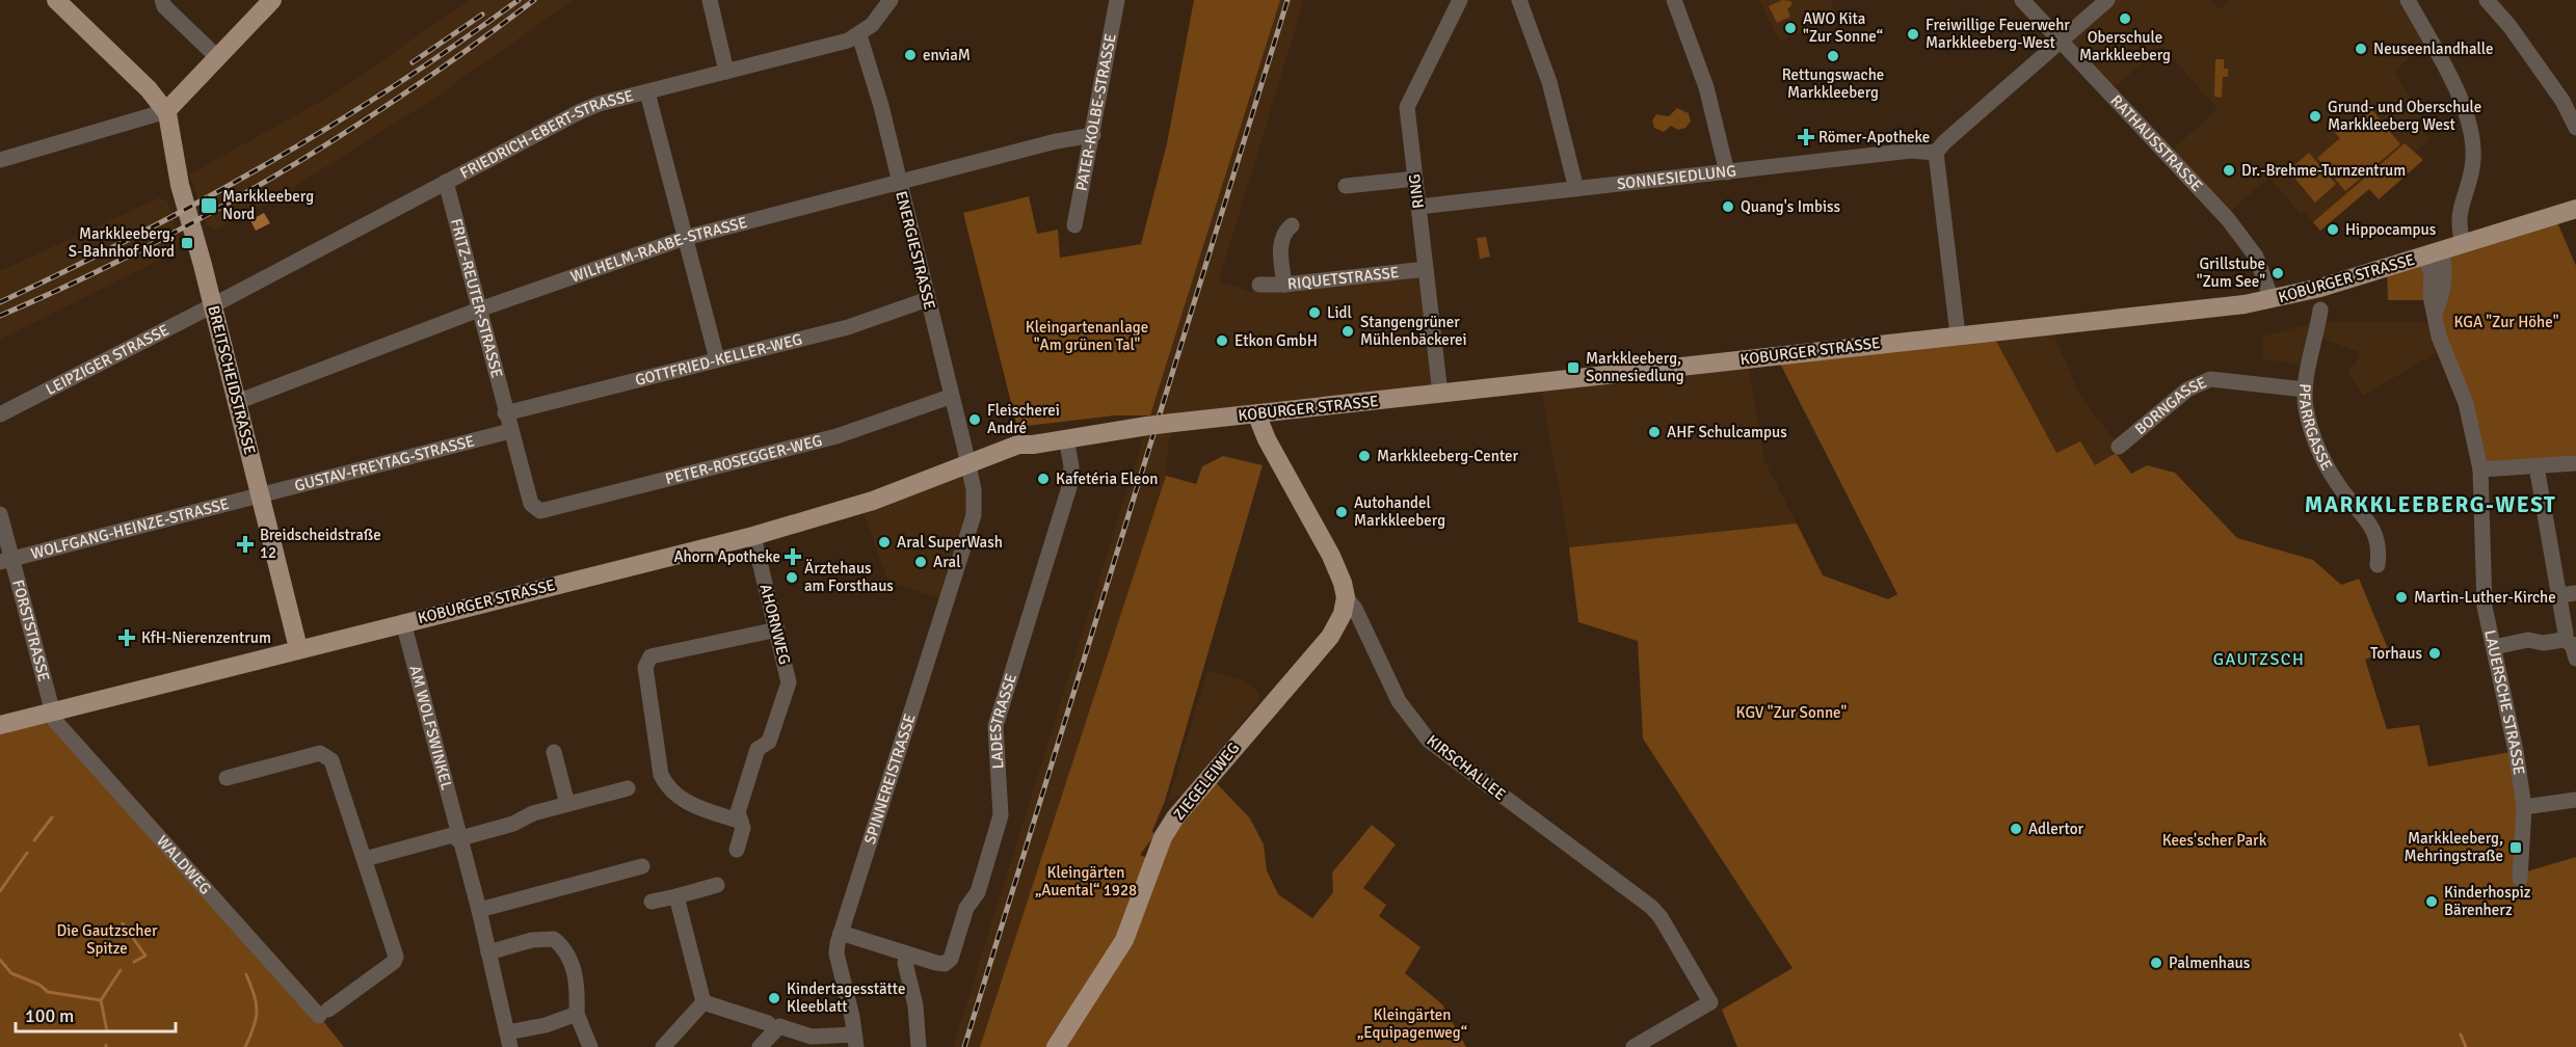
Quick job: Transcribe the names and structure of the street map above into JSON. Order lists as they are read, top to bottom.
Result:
{
  "streets": {
    "main road": [
      "KOBURGER STRASSE",
      "BREITSCHEIDSTRASSE",
      "KIRSCHALLEE",
      "ZIEGELEIWEG"
    ],
    "street": [
      "PATER-KOLBE-STRASSE",
      "FRIEDRICH-EBERT-STRASSE",
      "RATHAUSSTRASSE",
      "SONNESIEDLUNG",
      "RING",
      "WILHELM-RAABE-STRASSE",
      "ENERGIESTRASSE",
      "RIQUETSTRASSE",
      "FRITZ-REUTER-STRASSE",
      "LEIPZIGER STRASSE",
      "GOTTFRIED-KELLER-WEG",
      "BORNGASSE",
      "PFARRGASSE",
      "PETER-ROSEGGER-WEG",
      "GUSTAV-FREYTAG-STRASSE",
      "WOLFGANG-HEINZE-STRASSE",
      "AHORNWEG",
      "FORSTSTRASSE",
      "LAUERSCHE STRASSE",
      "LADESTRASSE",
      "AM WOLFSWINKEL",
      "SPINNEREISTRASSE",
      "WALDWEG"
    ]
  },
  "crossings": [
    ["PATER-KOLBE-STRASSE", "WILHELM-RAABE-STRASSE"],
    ["FRIEDRICH-EBERT-STRASSE", "ENERGIESTRASSE"],
    ["FRIEDRICH-EBERT-STRASSE", "FRITZ-REUTER-STRASSE"],
    ["FRIEDRICH-EBERT-STRASSE", "LEIPZIGER STRASSE"],
    ["FRIEDRICH-EBERT-STRASSE", "BREITSCHEIDSTRASSE"],
    ["RATHAUSSTRASSE", "KOBURGER STRASSE"],
    ["SONNESIEDLUNG", "RING"],
    ["RING", "RIQUETSTRASSE"],
    ["RING", "KOBURGER STRASSE"],
    ["WILHELM-RAABE-STRASSE", "ENERGIESTRASSE"],
    ["WILHELM-RAABE-STRASSE", "FRITZ-REUTER-STRASSE"],
    ["WILHELM-RAABE-STRASSE", "BREITSCHEIDSTRASSE"],
    ["ENERGIESTRASSE", "KOBURGER STRASSE"],
    ["ENERGIESTRASSE", "GOTTFRIED-KELLER-WEG"],
    ["ENERGIESTRASSE", "PETER-ROSEGGER-WEG"],
    ["ENERGIESTRASSE", "SPINNEREISTRASSE"],
    ["KOBURGER STRASSE", "BREITSCHEIDSTRASSE"],
    ["KOBURGER STRASSE", "AHORNWEG"],
    ["KOBURGER STRASSE", "FORSTSTRASSE"],
    ["KOBURGER STRASSE", "LAUERSCHE STRASSE"],
    ["KOBURGER STRASSE", "LADESTRASSE"],
    ["KOBURGER STRASSE", "AM WOLFSWINKEL"],
    ["KOBURGER STRASSE", "KIRSCHALLEE"],
    ["KOBURGER STRASSE", "SPINNEREISTRASSE"],
    ["KOBURGER STRASSE", "WALDWEG"],
    ["FRITZ-REUTER-STRASSE", "GOTTFRIED-KELLER-WEG"],
    ["FRITZ-REUTER-STRASSE", "PETER-ROSEGGER-WEG"],
    ["FRITZ-REUTER-STRASSE", "GUSTAV-FREYTAG-STRASSE"],
    ["LEIPZIGER STRASSE", "BREITSCHEIDSTRASSE"],
    ["BREITSCHEIDSTRASSE", "GUSTAV-FREYTAG-STRASSE"],
    ["BREITSCHEIDSTRASSE", "WOLFGANG-HEINZE-STRASSE"],
    ["BORNGASSE", "PFARRGASSE"],
    ["GUSTAV-FREYTAG-STRASSE", "WOLFGANG-HEINZE-STRASSE"],
    ["WOLFGANG-HEINZE-STRASSE", "FORSTSTRASSE"],
    ["FORSTSTRASSE", "WALDWEG"],
    ["KIRSCHALLEE", "ZIEGELEIWEG"]
  ],
  "districts": ["MARKKLEEBERG-WEST", "GAUTZSCH"],
  "parks": [
    "KGA \"Zur Höhe\"",
    "Kleingartenanlage \"Am grünen Tal\"",
    "KGV \"Zur Sonne\"",
    "Kees'scher Park",
    "Kleingärten „Auental“ 1928",
    "Die Gautzscher Spitze",
    "Kleingärten „Equipagenweg“"
  ],
  "places": {
    "other": [
      "Oberschule Markkleeberg",
      "AWO Kita \"Zur Sonne“",
      "Freiwillige Feuerwehr Markkleeberg-West",
      "Neuseenlandhalle",
      "enviaM",
      "Rettungswache Markkleeberg",
      "Grund- und Oberschule Markkleeberg West",
      "Dr.-Brehme-Turnzentrum",
      "Quang's Imbiss",
      "Hippocampus",
      "Grillstube \"Zum See\"",
      "Lidl",
      "Stangengrüner Mühlenbäckerei",
      "Etkon GmbH",
      "Fleischerei André",
      "AHF Schulcampus",
      "Markkleeberg-Center",
      "Kafetéria Eleon",
      "Autohandel Markkleeberg",
      "Aral SuperWash",
      "Aral",
      "Ärztehaus am Forsthaus",
      "Martin-Luther-Kirche",
      "Torhaus",
      "Adlertor",
      "Kinderhospiz Bärenherz",
      "Palmenhaus",
      "Kindertagesstätte Kleeblatt"
    ],
    "health": [
      "Römer-Apotheke",
      "Breidscheidstraße 12",
      "Ahorn Apotheke",
      "KfH-Nierenzentrum"
    ],
    "transit": [
      "Markkleeberg Nord",
      "Markkleeberg, S-Bahnhof Nord",
      "Markkleeberg, Sonnesiedlung",
      "Markkleeberg, Mehringstraße"
    ]
  },
  "scale_bar": "100 m"
}
